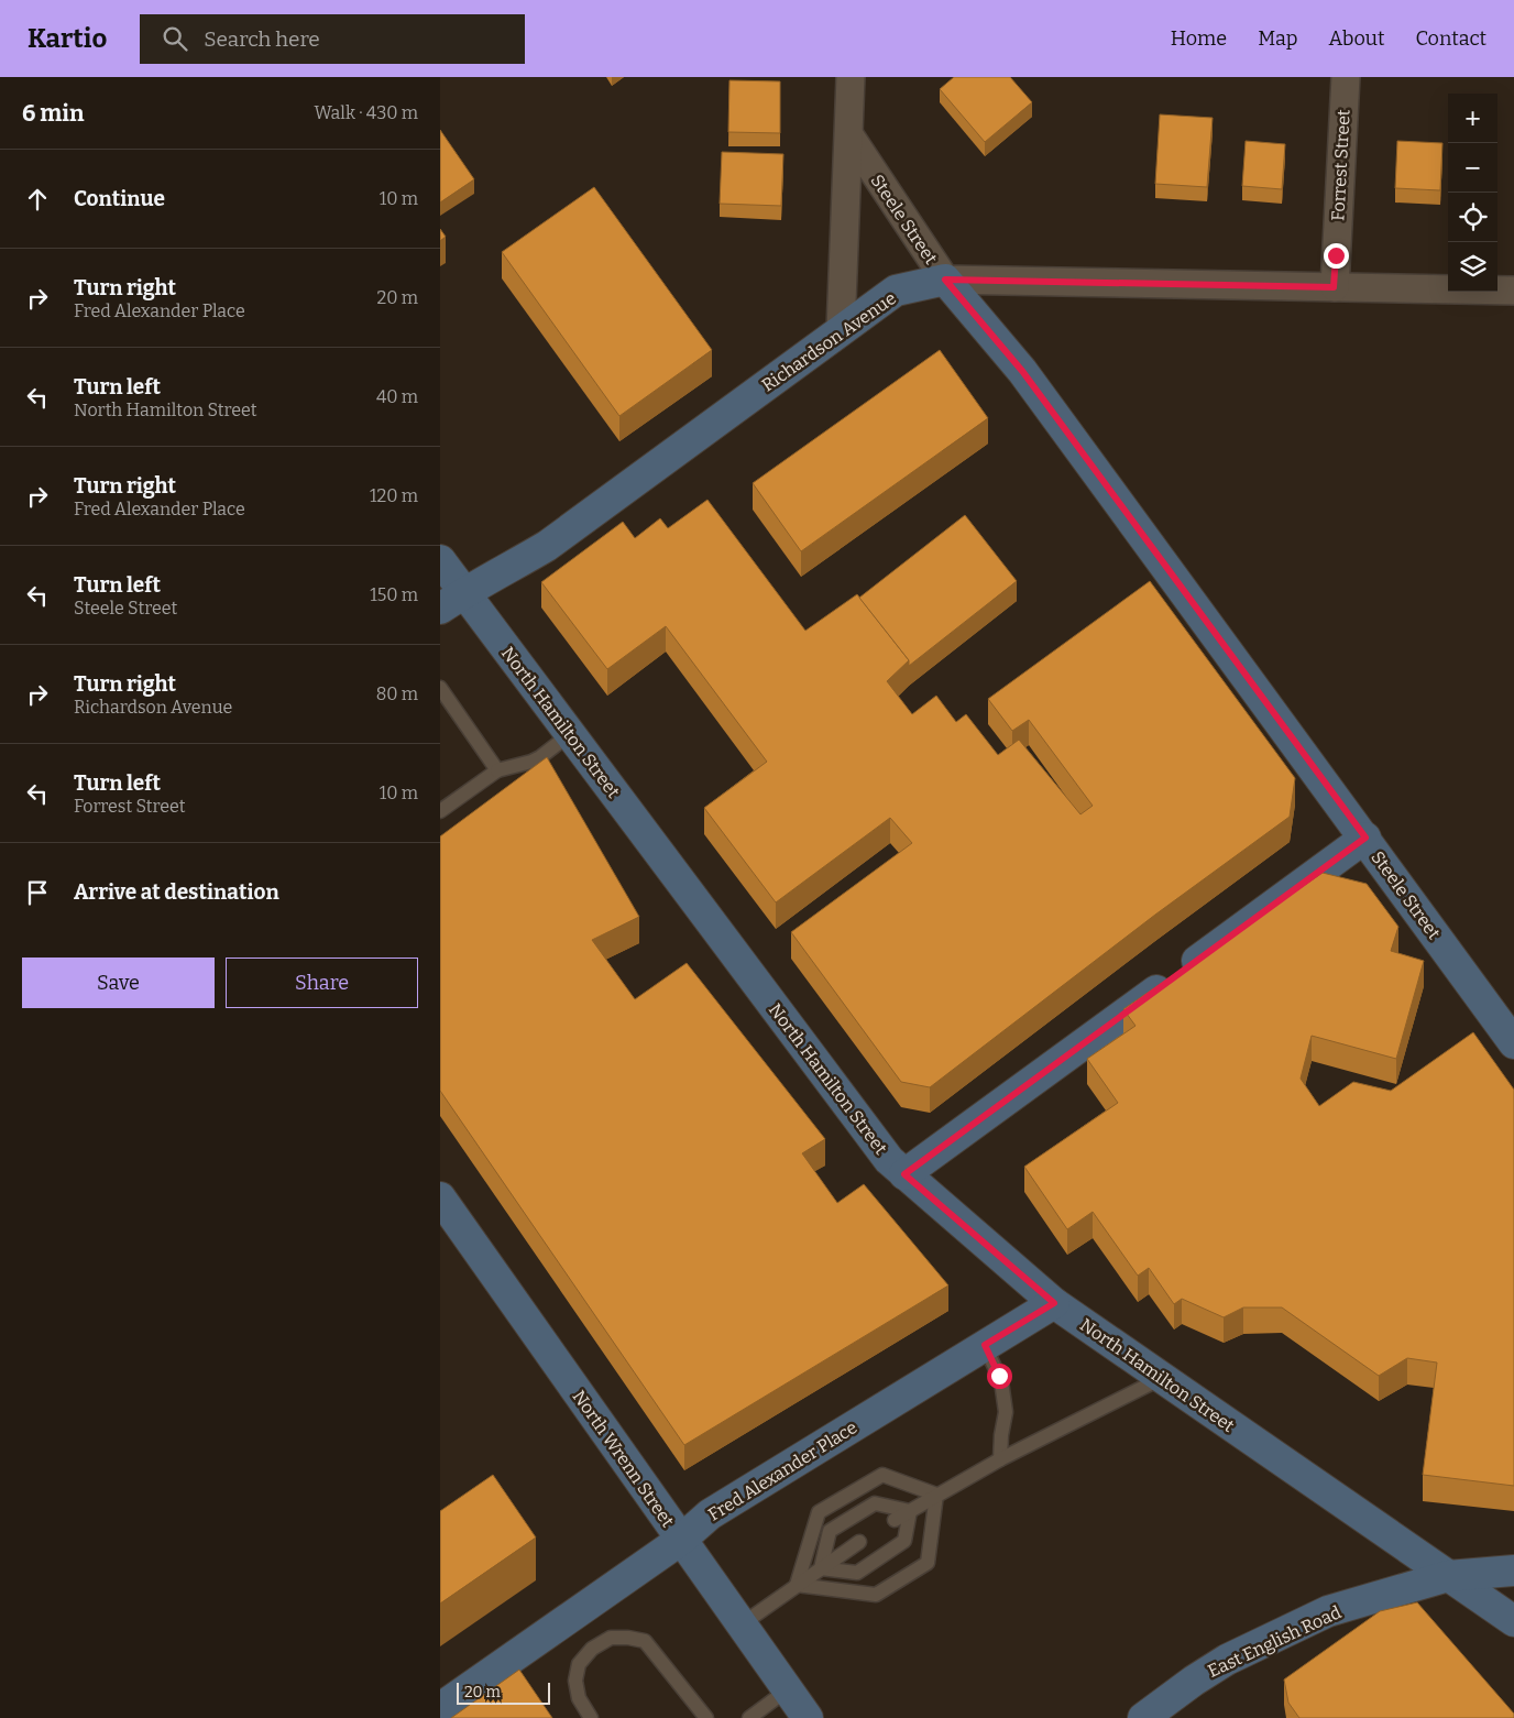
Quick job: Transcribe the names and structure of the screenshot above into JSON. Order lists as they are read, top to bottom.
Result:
{
  "streets": {
    "street": [
      "Forrest Street",
      "Steele Street",
      "Richardson Avenue",
      "North Hamilton Street",
      "North Wrenn Street",
      "Fred Alexander Place",
      "East English Road"
    ]
  },
  "crossings": [
    ["Forrest Street", "Richardson Avenue"],
    ["Steele Street", "Richardson Avenue"],
    ["Richardson Avenue", "North Hamilton Street"],
    ["North Hamilton Street", "Fred Alexander Place"],
    ["North Hamilton Street", "East English Road"],
    ["North Wrenn Street", "Fred Alexander Place"]
  ],
  "scale_bar": "20 m",
  "page": {
    "header": "Kartio",
    "search": "Search here",
    "nav": [
      "Home",
      "Map",
      "About",
      "Contact"
    ],
    "heading": ["6 min", "Walk · 430 m"],
    "map_buttons": ["+", "−"],
    "list": [
      ["Continue", "10 m"],
      ["Turn right", "Fred Alexander Place", "20 m"],
      ["Turn left", "North Hamilton Street", "40 m"],
      ["Turn right", "Fred Alexander Place", "120 m"],
      ["Turn left", "Steele Street", "150 m"],
      ["Turn right", "Richardson Avenue", "80 m"],
      ["Turn left", "Forrest Street", "10 m"],
      "Arrive at destination"
    ],
    "buttons": ["Save", "Share"],
    "scale": "20 m"
  }
}
